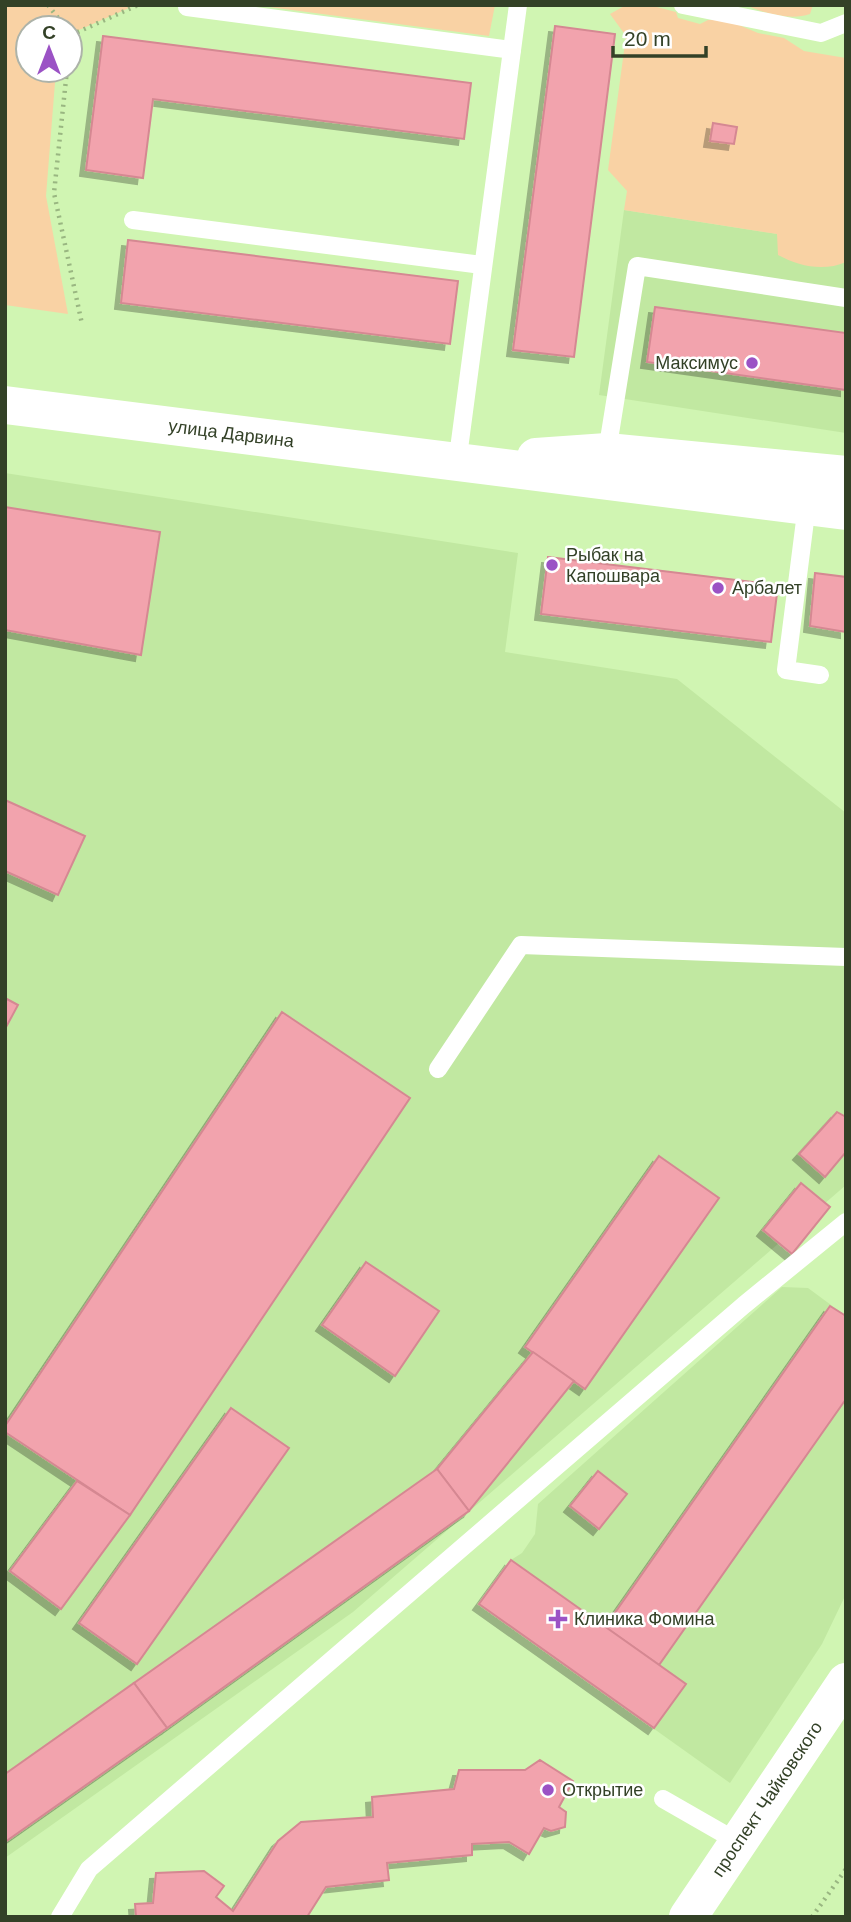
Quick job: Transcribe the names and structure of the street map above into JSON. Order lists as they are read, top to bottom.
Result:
{
  "streets": {
    "main road": ["улица Дарвина", "проспект Чайковского"]
  },
  "places": {
    "other": [
      "Максимус",
      "Рыбак на Капошвара",
      "Арбалет",
      "Открытие"
    ],
    "health": ["Клиника Фомина"]
  },
  "scale_bar": "20 m",
  "north": "top"
}
